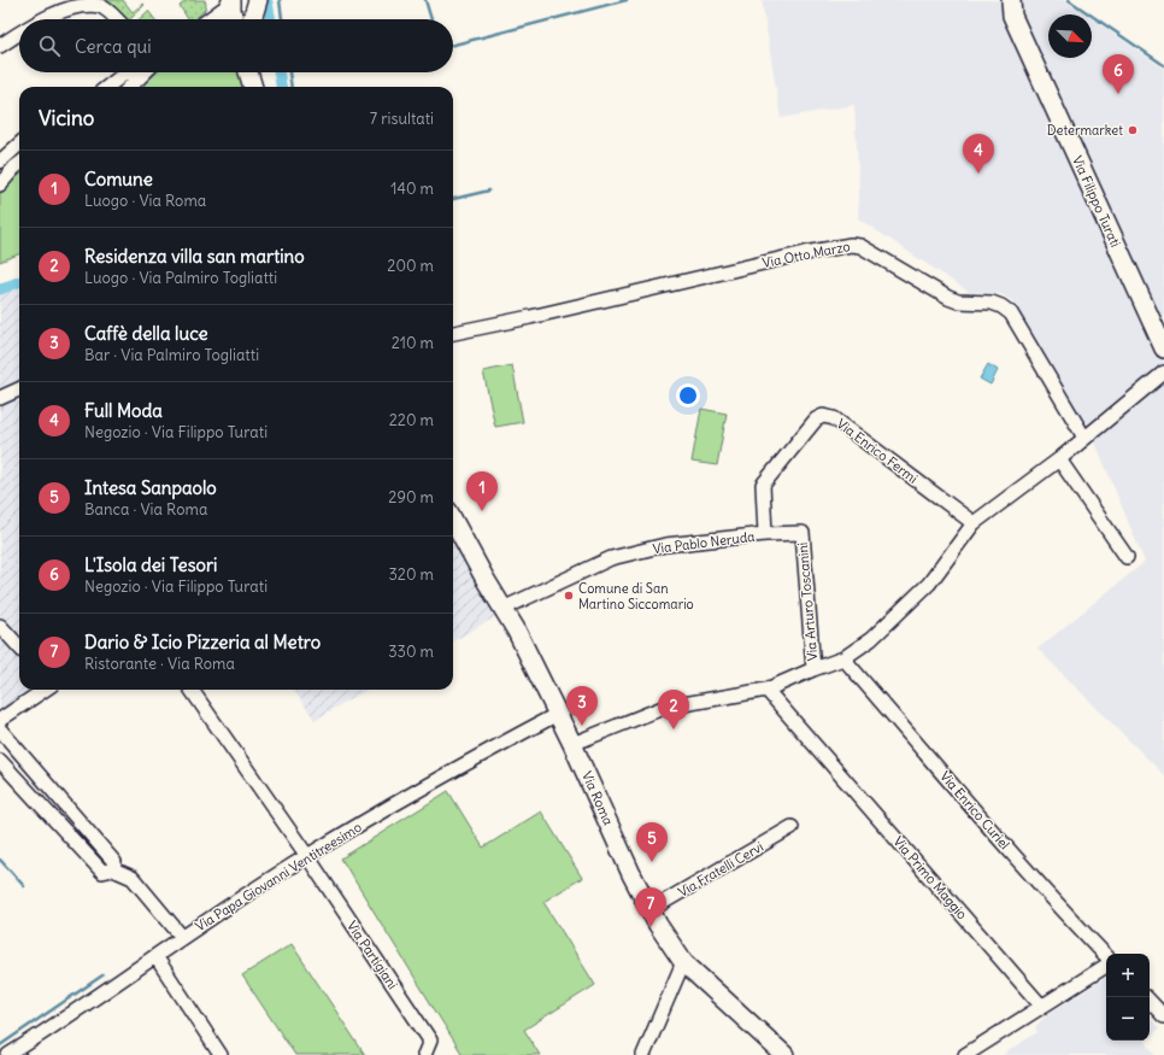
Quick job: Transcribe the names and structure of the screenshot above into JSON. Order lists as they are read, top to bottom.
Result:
{
  "streets": {
    "main road": ["Via Filippo Turati", "Via Roma"],
    "street": [
      "Via Otto Marzo",
      "Via Enrico Fermi",
      "Via Pablo Neruda",
      "Via Arturo Toscanini",
      "Via Enrico Curiel",
      "Via Fratelli Cervi",
      "Via Papa Giovanni Ventitreesimo",
      "Via Primo Maggio",
      "Via Partigiani"
    ]
  },
  "crossings": [
    ["Via Enrico Fermi", "Via Pablo Neruda"],
    ["Via Pablo Neruda", "Via Arturo Toscanini"],
    ["Via Pablo Neruda", "Via Roma"],
    ["Via Roma", "Via Fratelli Cervi"],
    ["Via Roma", "Via Papa Giovanni Ventitreesimo"],
    ["Via Papa Giovanni Ventitreesimo", "Via Partigiani"]
  ],
  "places": ["Determarket", "Comune di San Martino Siccomario"],
  "north": "bottom right",
  "page": {
    "search": "Cerca qui",
    "pins": [
      "6",
      "4",
      "1",
      "3",
      "2",
      "5",
      "7"
    ],
    "heading": ["Vicino", "7 risultati"],
    "list": [
      {
        "mark": "1",
        "name": "Comune",
        "note": "Luogo · Via Roma",
        "value": "140 m"
      },
      {
        "mark": "2",
        "name": "Residenza villa san martino",
        "note": "Luogo · Via Palmiro Togliatti",
        "value": "200 m"
      },
      {
        "mark": "3",
        "name": "Caffè della luce",
        "note": "Bar · Via Palmiro Togliatti",
        "value": "210 m"
      },
      {
        "mark": "4",
        "name": "Full Moda",
        "note": "Negozio · Via Filippo Turati",
        "value": "220 m"
      },
      {
        "mark": "5",
        "name": "Intesa Sanpaolo",
        "note": "Banca · Via Roma",
        "value": "290 m"
      },
      {
        "mark": "6",
        "name": "L'Isola dei Tesori",
        "note": "Negozio · Via Filippo Turati",
        "value": "320 m"
      },
      {
        "mark": "7",
        "name": "Dario & Icio Pizzeria al Metro",
        "note": "Ristorante · Via Roma",
        "value": "330 m"
      }
    ],
    "map_buttons": ["+", "−"]
  }
}
